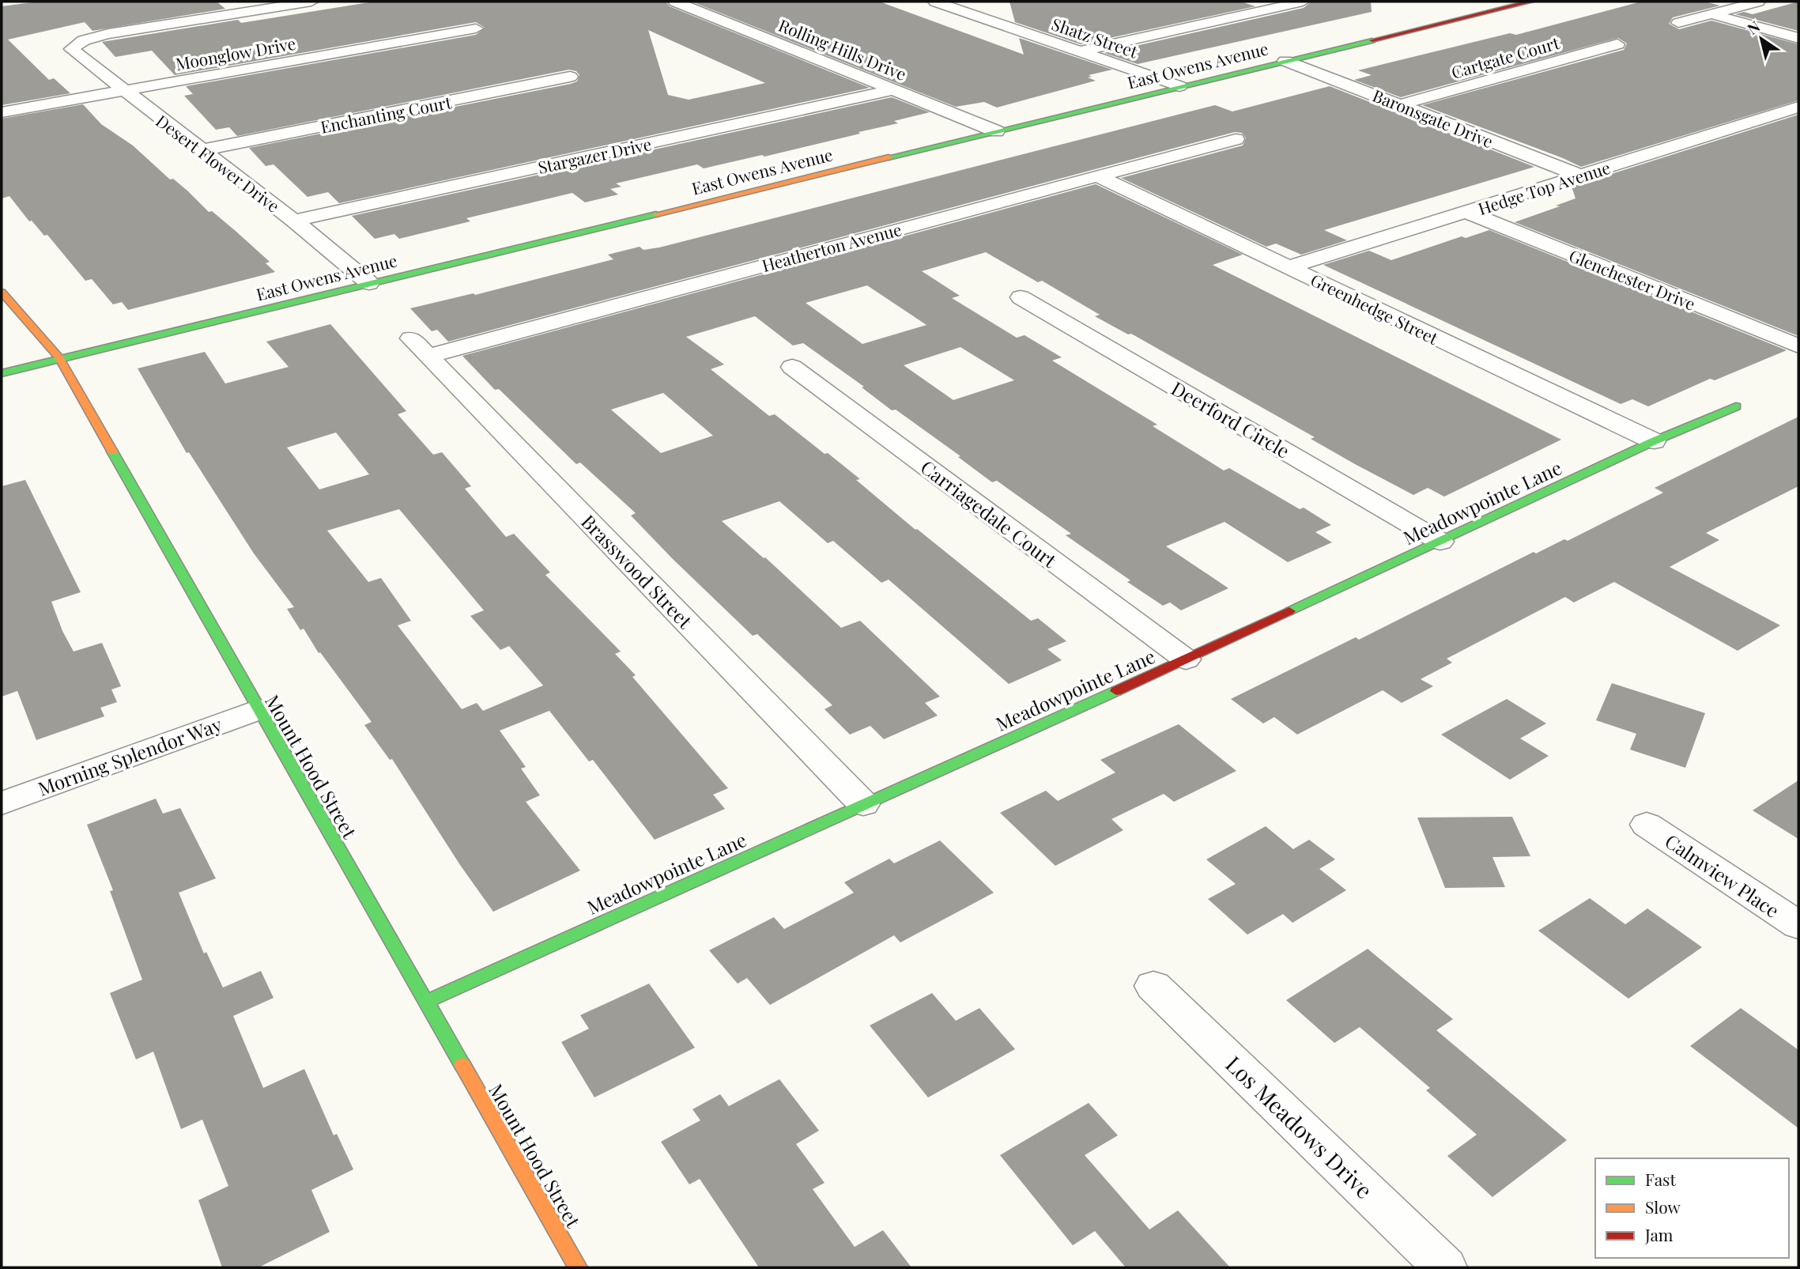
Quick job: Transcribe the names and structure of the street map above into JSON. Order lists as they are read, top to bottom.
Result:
{
  "streets": {
    "street": [
      "Shatz Street",
      "Rolling Hills Drive",
      "Moonglow Drive",
      "Cartgate Court",
      "East Owens Avenue",
      "Enchanting Court",
      "Baronsgate Drive",
      "Stargazer Drive",
      "Desert Flower Drive",
      "Hedge Top Avenue",
      "Heatherton Avenue",
      "Glenchester Drive",
      "Greenhedge Street",
      "Deerford Circle",
      "Meadowpointe Lane",
      "Carriagedale Court",
      "Brasswood Street",
      "Morning Splendor Way",
      "Mount Hood Street",
      "Calmview Place",
      "Los Meadows Drive"
    ]
  },
  "crossings": [
    ["Shatz Street", "East Owens Avenue"],
    ["Rolling Hills Drive", "East Owens Avenue"],
    ["Rolling Hills Drive", "Stargazer Drive"],
    ["Moonglow Drive", "Desert Flower Drive"],
    ["Cartgate Court", "Baronsgate Drive"],
    ["East Owens Avenue", "Baronsgate Drive"],
    ["East Owens Avenue", "Desert Flower Drive"],
    ["East Owens Avenue", "Mount Hood Street"],
    ["Enchanting Court", "Desert Flower Drive"],
    ["Baronsgate Drive", "Hedge Top Avenue"],
    ["Stargazer Drive", "Desert Flower Drive"],
    ["Hedge Top Avenue", "Glenchester Drive"],
    ["Hedge Top Avenue", "Greenhedge Street"],
    ["Heatherton Avenue", "Greenhedge Street"],
    ["Heatherton Avenue", "Brasswood Street"],
    ["Greenhedge Street", "Meadowpointe Lane"],
    ["Deerford Circle", "Meadowpointe Lane"],
    ["Meadowpointe Lane", "Carriagedale Court"],
    ["Meadowpointe Lane", "Brasswood Street"],
    ["Meadowpointe Lane", "Mount Hood Street"],
    ["Morning Splendor Way", "Mount Hood Street"]
  ],
  "legend": ["Fast", "Slow", "Jam"],
  "north": "top left"
}
